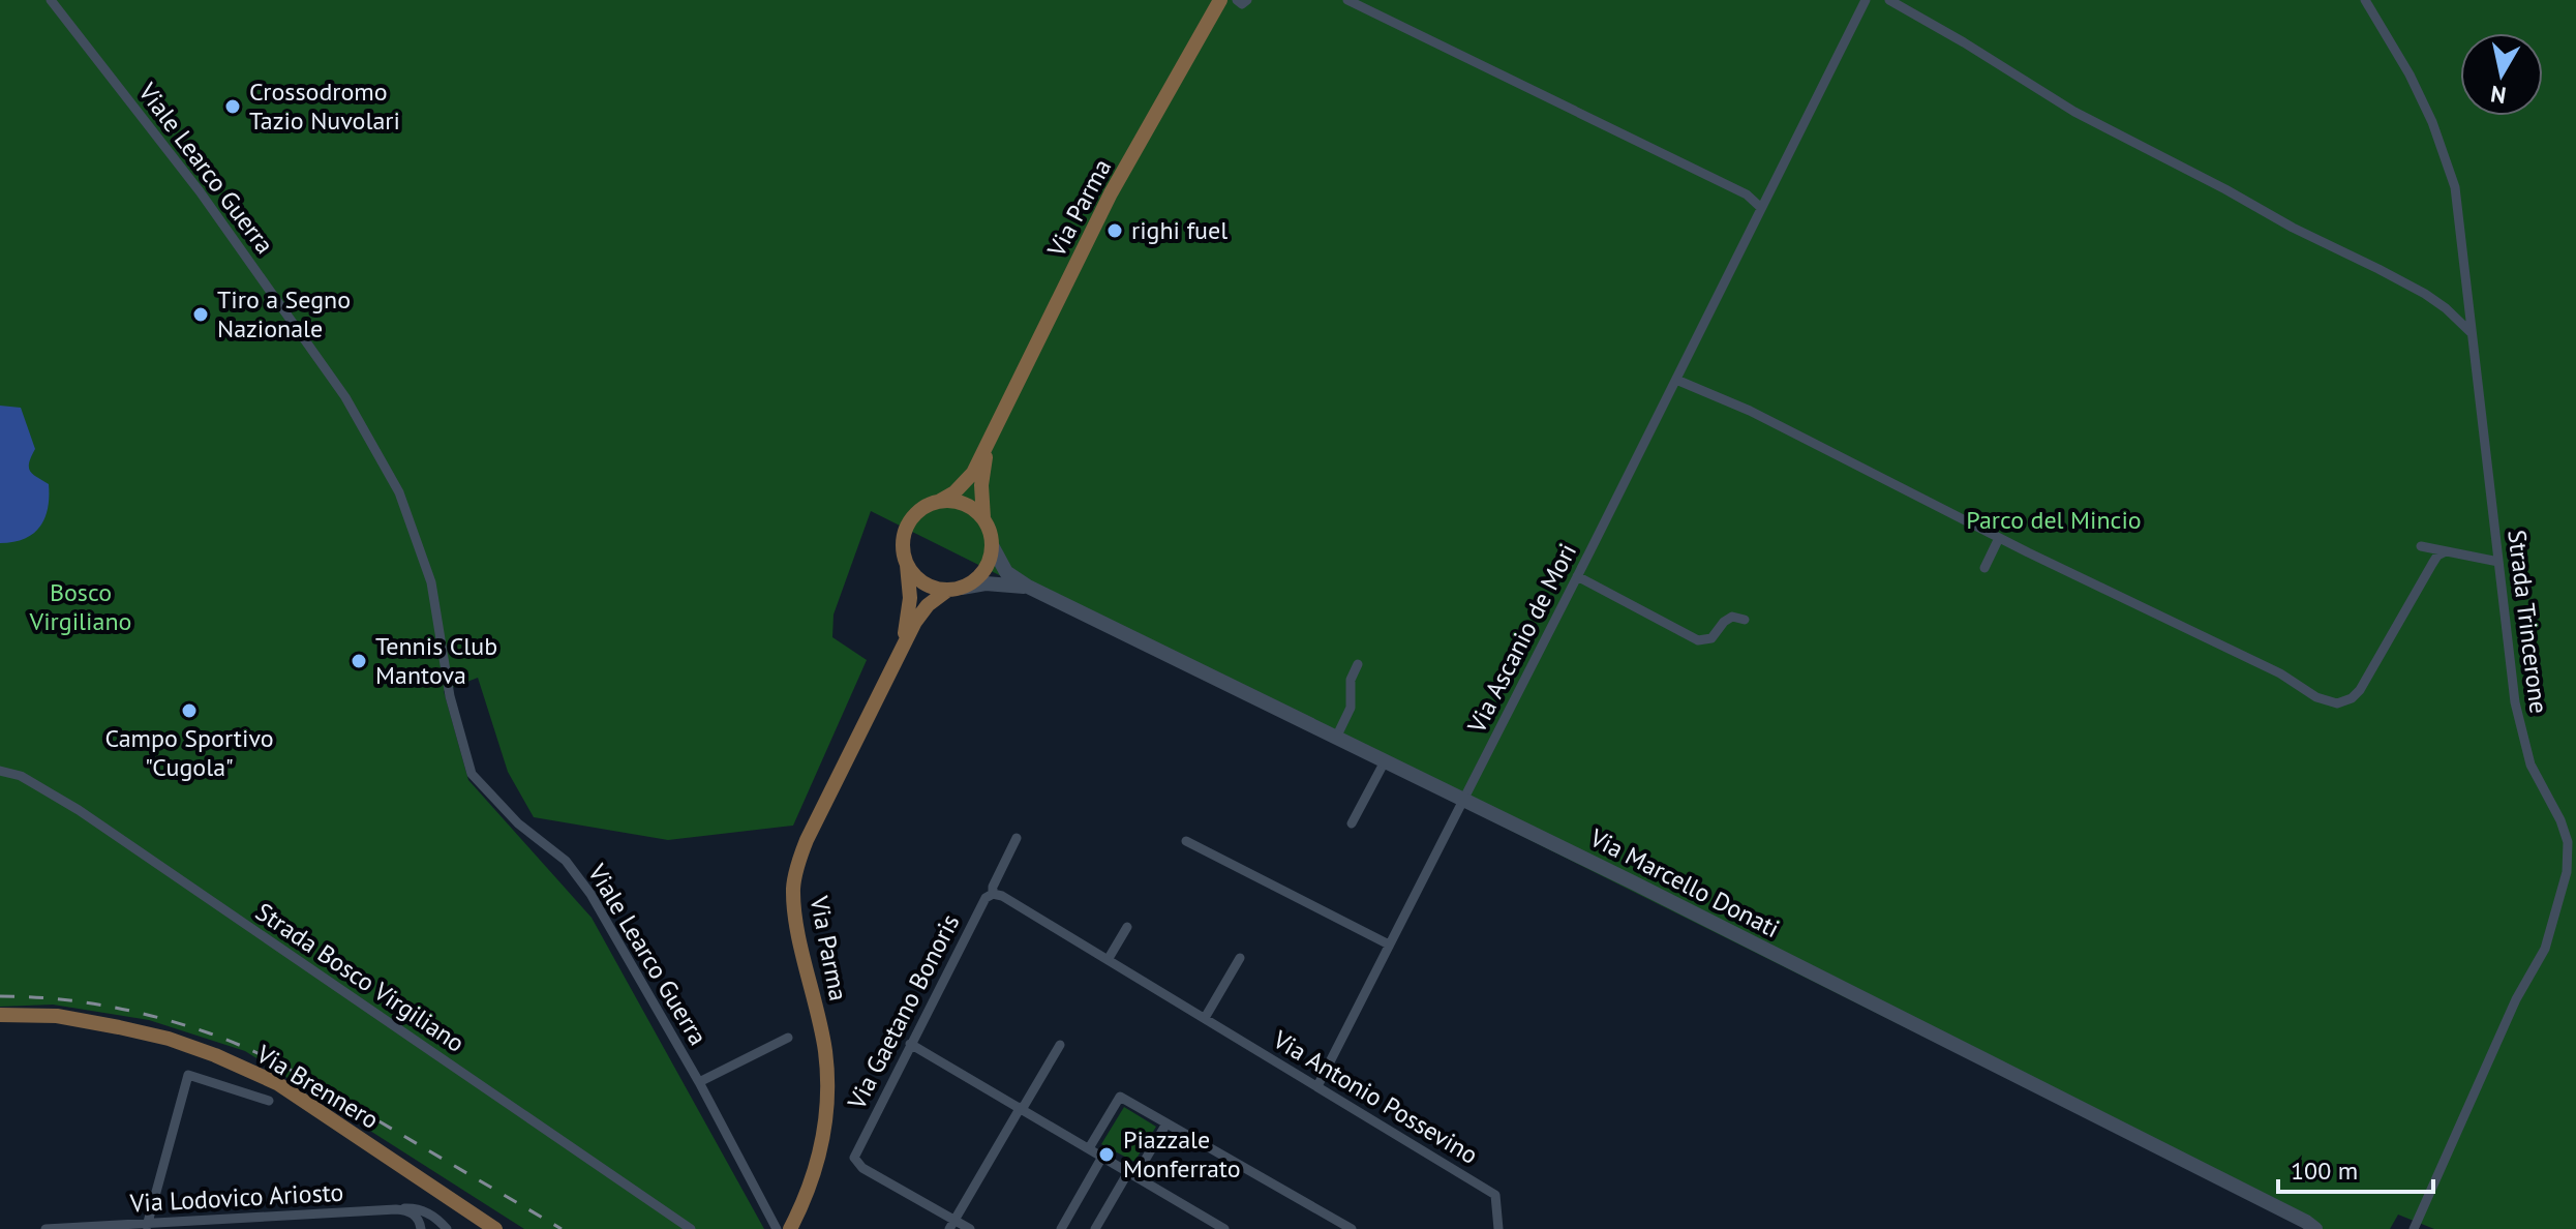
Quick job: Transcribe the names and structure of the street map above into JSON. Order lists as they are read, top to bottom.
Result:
{
  "streets": {
    "main road": ["Via Parma", "Via Brennero"],
    "street": [
      "Viale Learco Guerra",
      "Strada Trincerone",
      "Via Ascanio de Mori",
      "Via Marcello Donati",
      "Strada Bosco Virgiliano",
      "Via Gaetano Bonoris",
      "Via Antonio Possevino",
      "Via Lodovico Ariosto"
    ]
  },
  "crossings": [
    ["Via Parma", "Via Marcello Donati"],
    ["Via Ascanio de Mori", "Via Marcello Donati"],
    ["Via Ascanio de Mori", "Via Antonio Possevino"],
    ["Via Gaetano Bonoris", "Via Antonio Possevino"]
  ],
  "parks": ["Parco del Mincio", "Bosco Virgiliano"],
  "places": [
    "Crossodromo Tazio Nuvolari",
    "righi fuel",
    "Tiro a Segno Nazionale",
    "Tennis Club Mantova",
    "Campo Sportivo \"Cugola\"",
    "Piazzale Monferrato"
  ],
  "scale_bar": "100 m",
  "north": "bottom"
}
